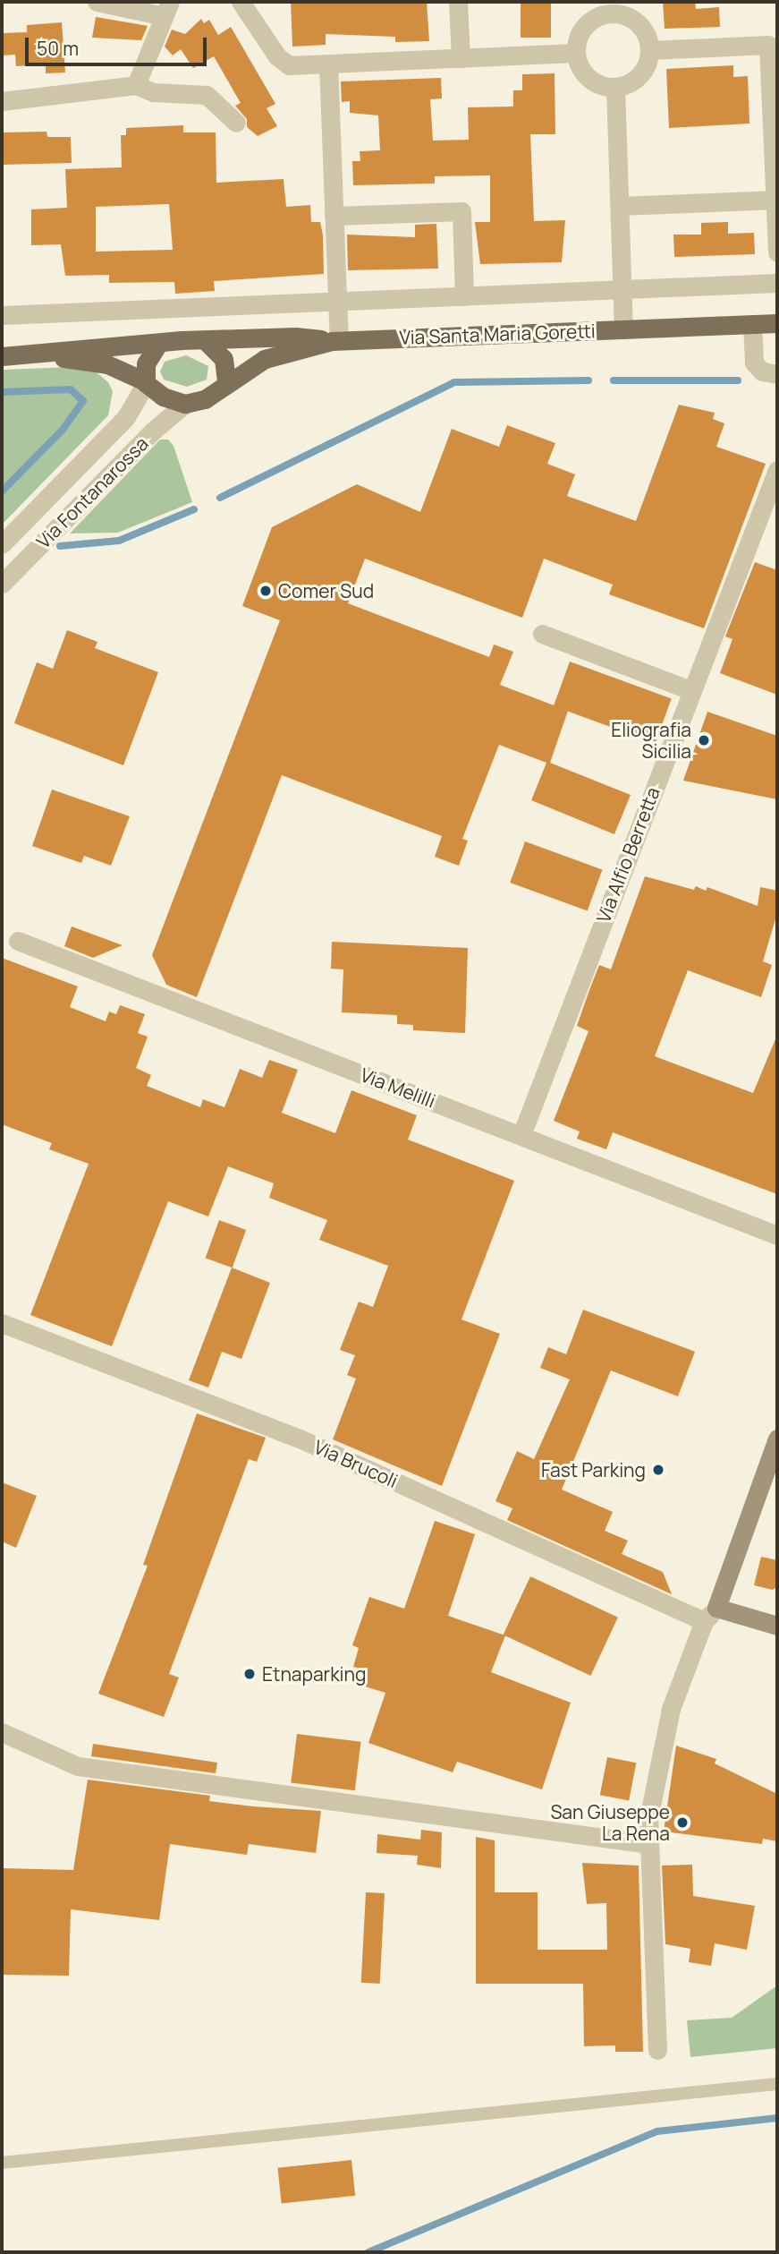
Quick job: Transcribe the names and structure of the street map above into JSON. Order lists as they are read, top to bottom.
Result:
{
  "streets": {
    "main road": ["Via Santa Maria Goretti"],
    "street": [
      "Via Fontanarossa",
      "Via Alfio Berretta",
      "Via Melilli",
      "Via Brucoli"
    ]
  },
  "crossings": [
    ["Via Santa Maria Goretti", "Via Fontanarossa"],
    ["Via Alfio Berretta", "Via Melilli"]
  ],
  "places": [
    "Comer Sud",
    "Eliografia Sicilia",
    "Fast Parking",
    "Etnaparking",
    "San Giuseppe La Rena"
  ],
  "scale_bar": "50 m"
}
